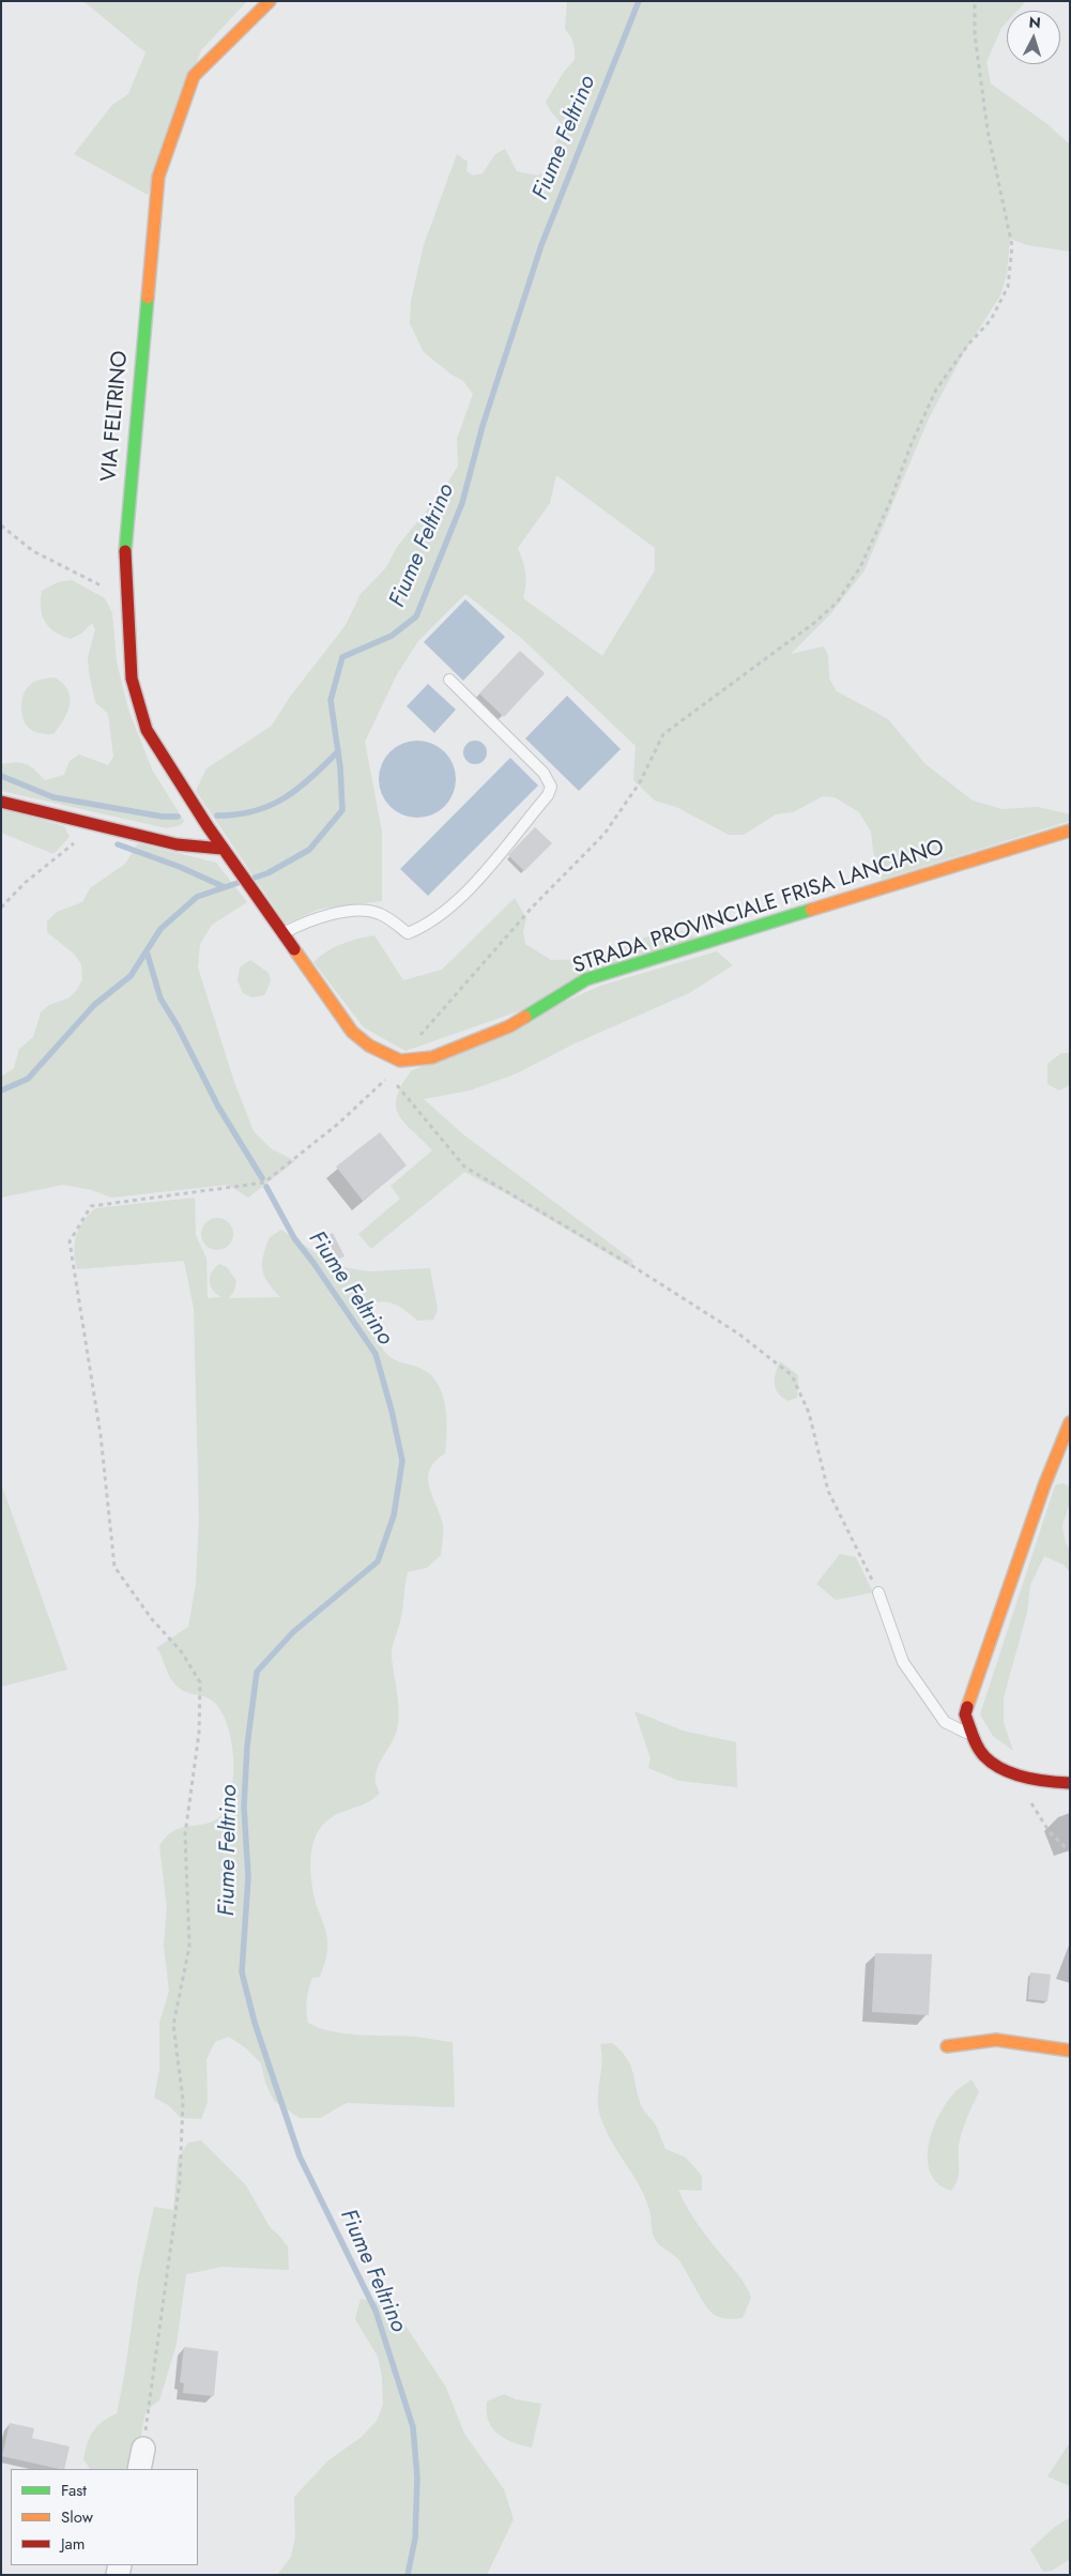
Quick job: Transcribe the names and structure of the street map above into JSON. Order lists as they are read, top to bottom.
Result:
{
  "streets": {
    "street": ["VIA FELTRINO", "STRADA PROVINCIALE FRISA LANCIANO"]
  },
  "water": ["Fiume Feltrino"],
  "legend": ["Fast", "Slow", "Jam"],
  "north": "top"
}
